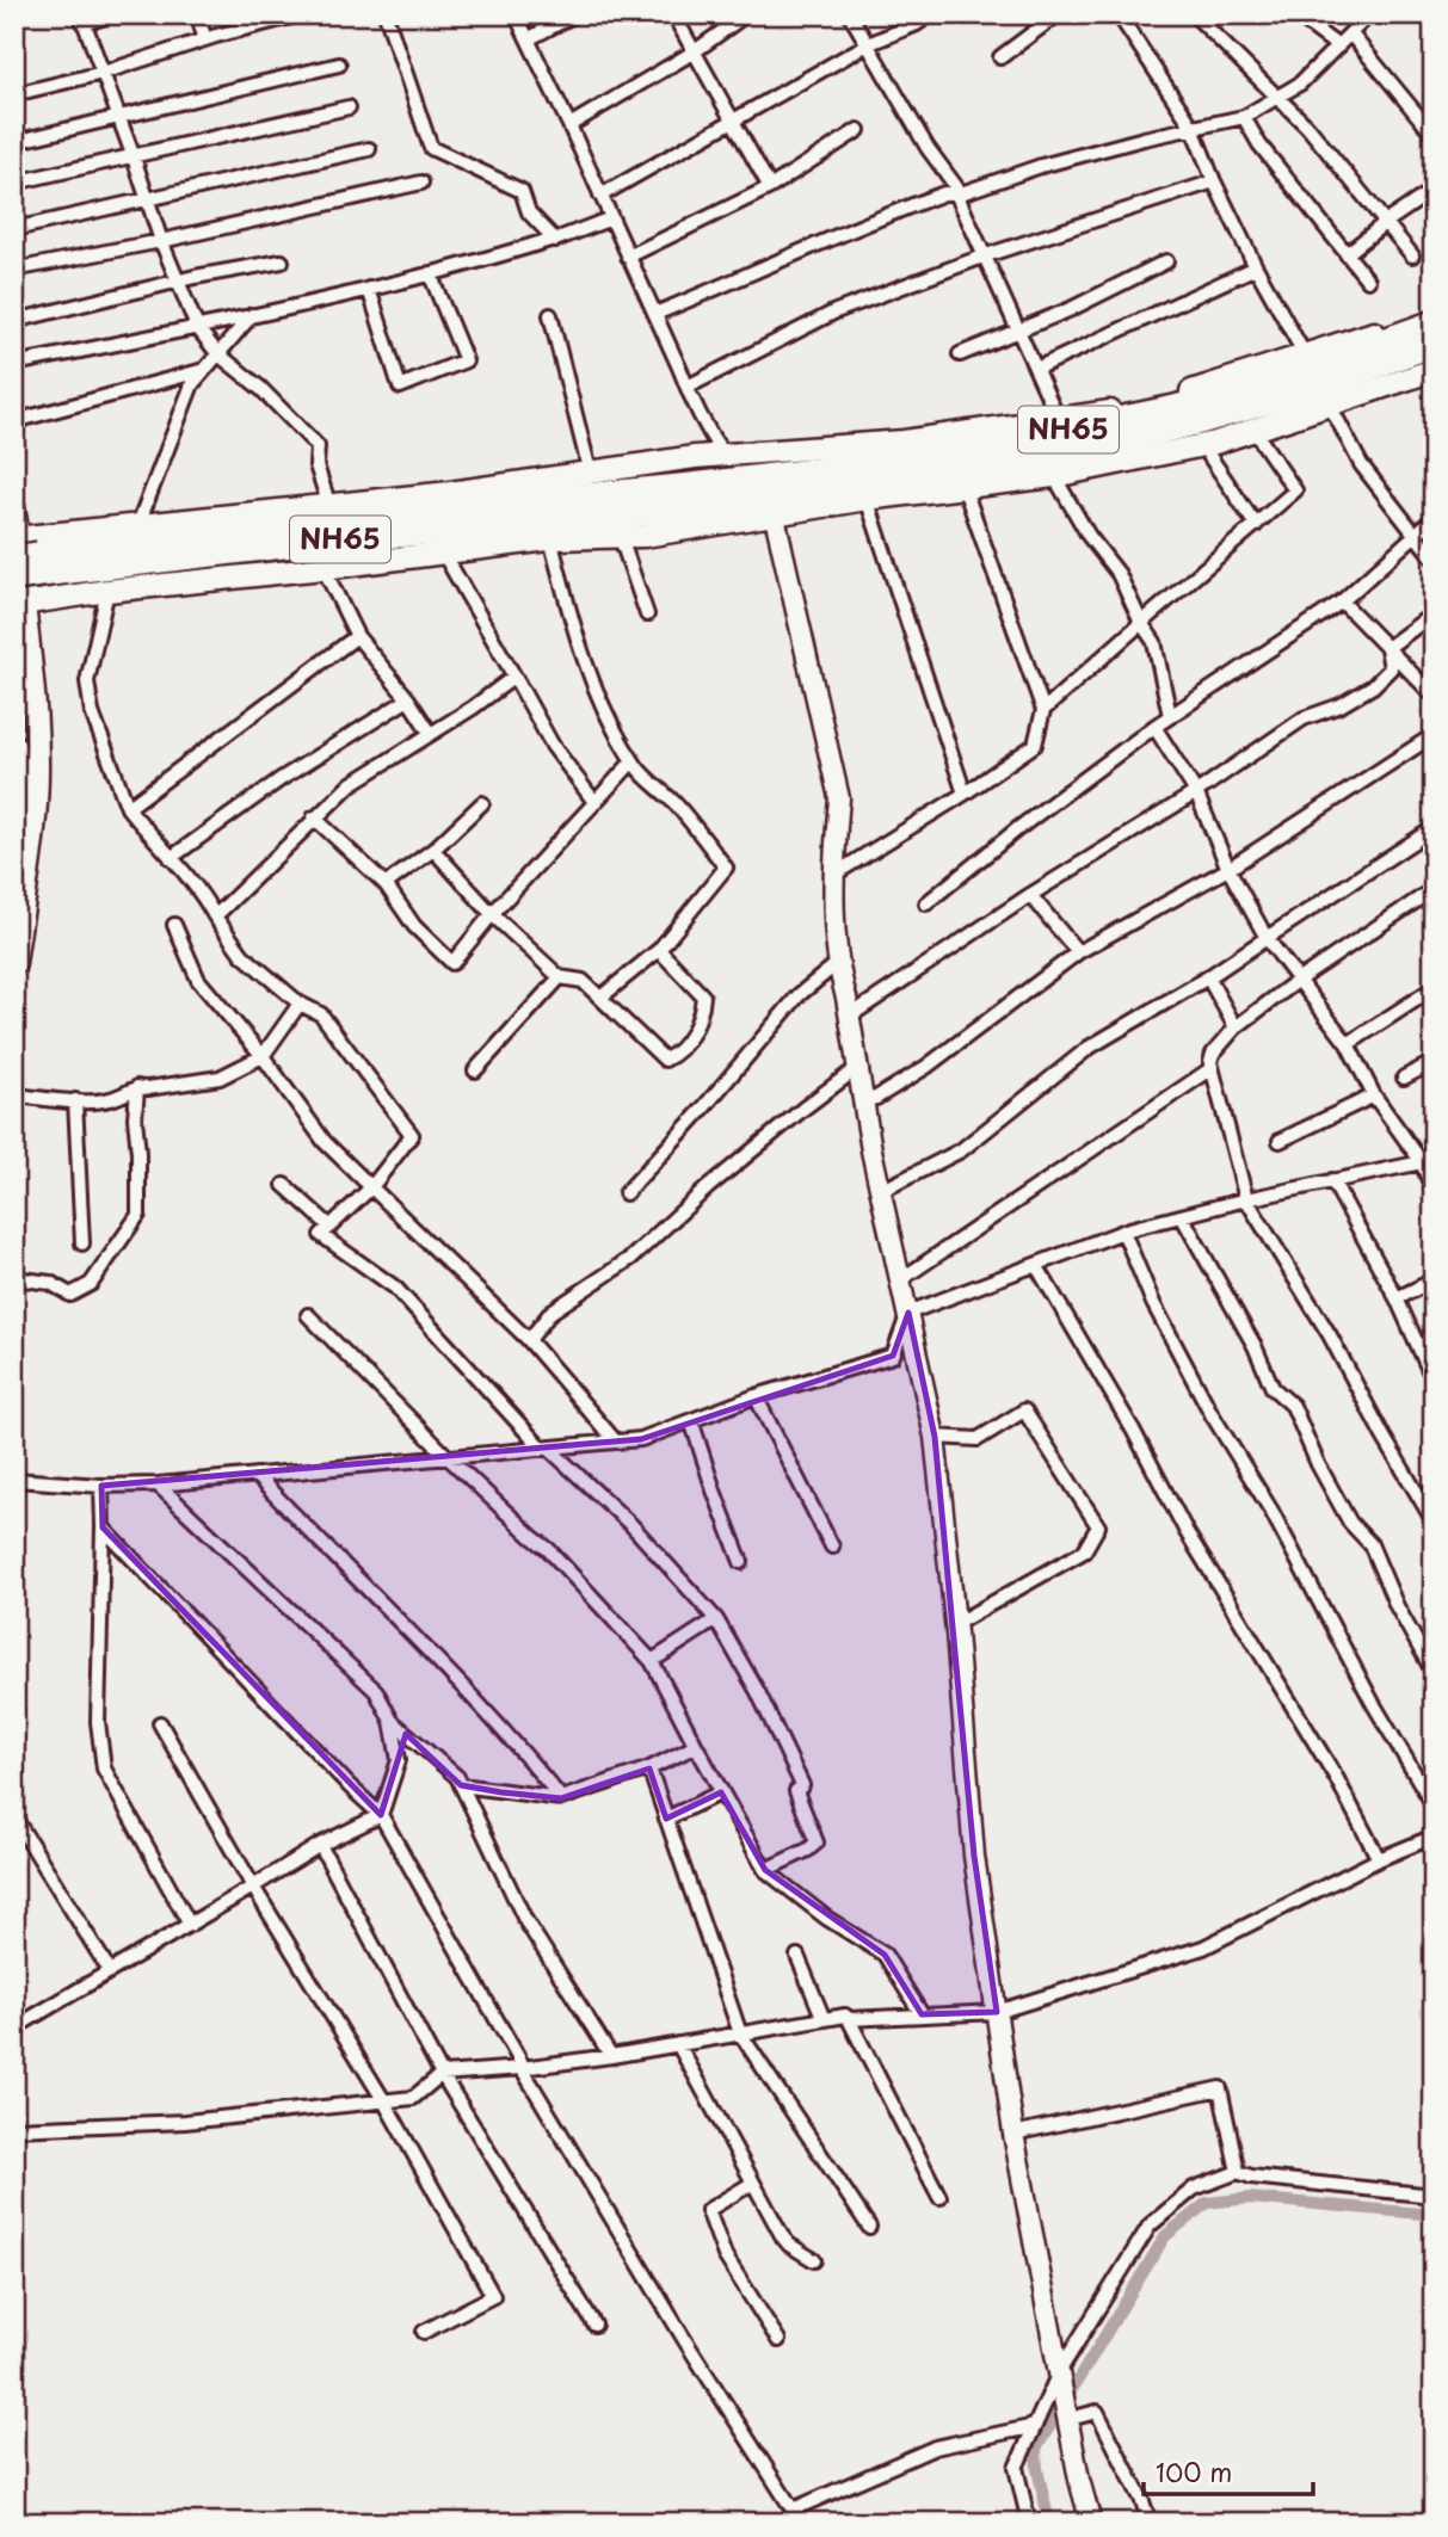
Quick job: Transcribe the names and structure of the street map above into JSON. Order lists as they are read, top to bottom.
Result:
{
  "streets": {
    "highway": ["NH65"]
  },
  "scale_bar": "100 m"
}
